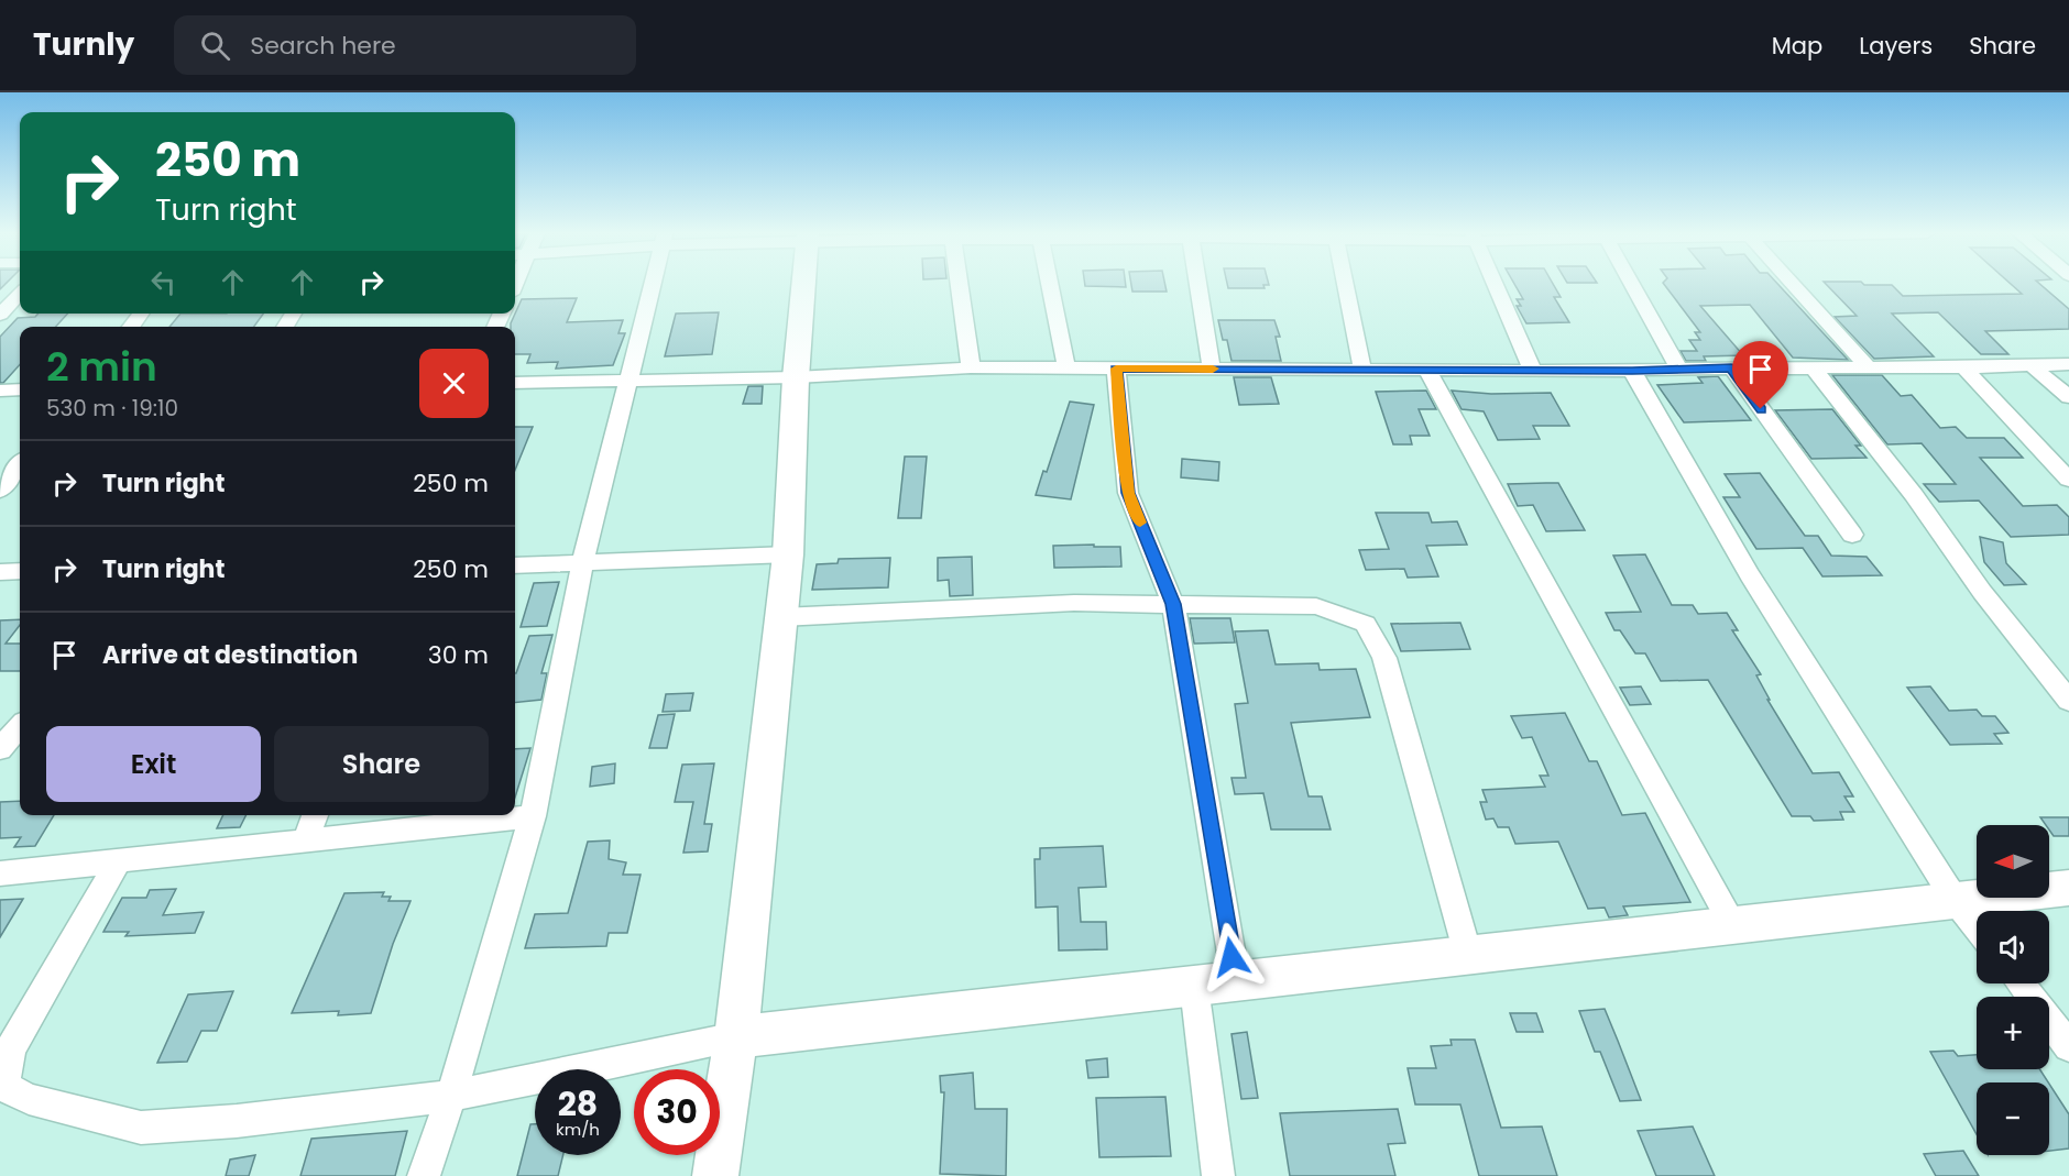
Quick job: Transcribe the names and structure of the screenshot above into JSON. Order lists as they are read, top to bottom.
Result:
{
  "north": "left",
  "page": {
    "header": "Turnly",
    "search": "Search here",
    "nav": ["Map", "Layers", "Share"],
    "turn": ["250 m", "Turn right"],
    "heading": ["2 min", "530 m · 19:10"],
    "list": [
      {
        "name": "Turn right",
        "value": "250 m"
      },
      {
        "name": "Turn right",
        "value": "250 m"
      },
      {
        "name": "Arrive at destination",
        "value": "30 m"
      }
    ],
    "buttons": ["Exit", "Share"],
    "map_buttons": ["+", "−"],
    "speed": "28 km/h",
    "limit": "30"
  }
}
